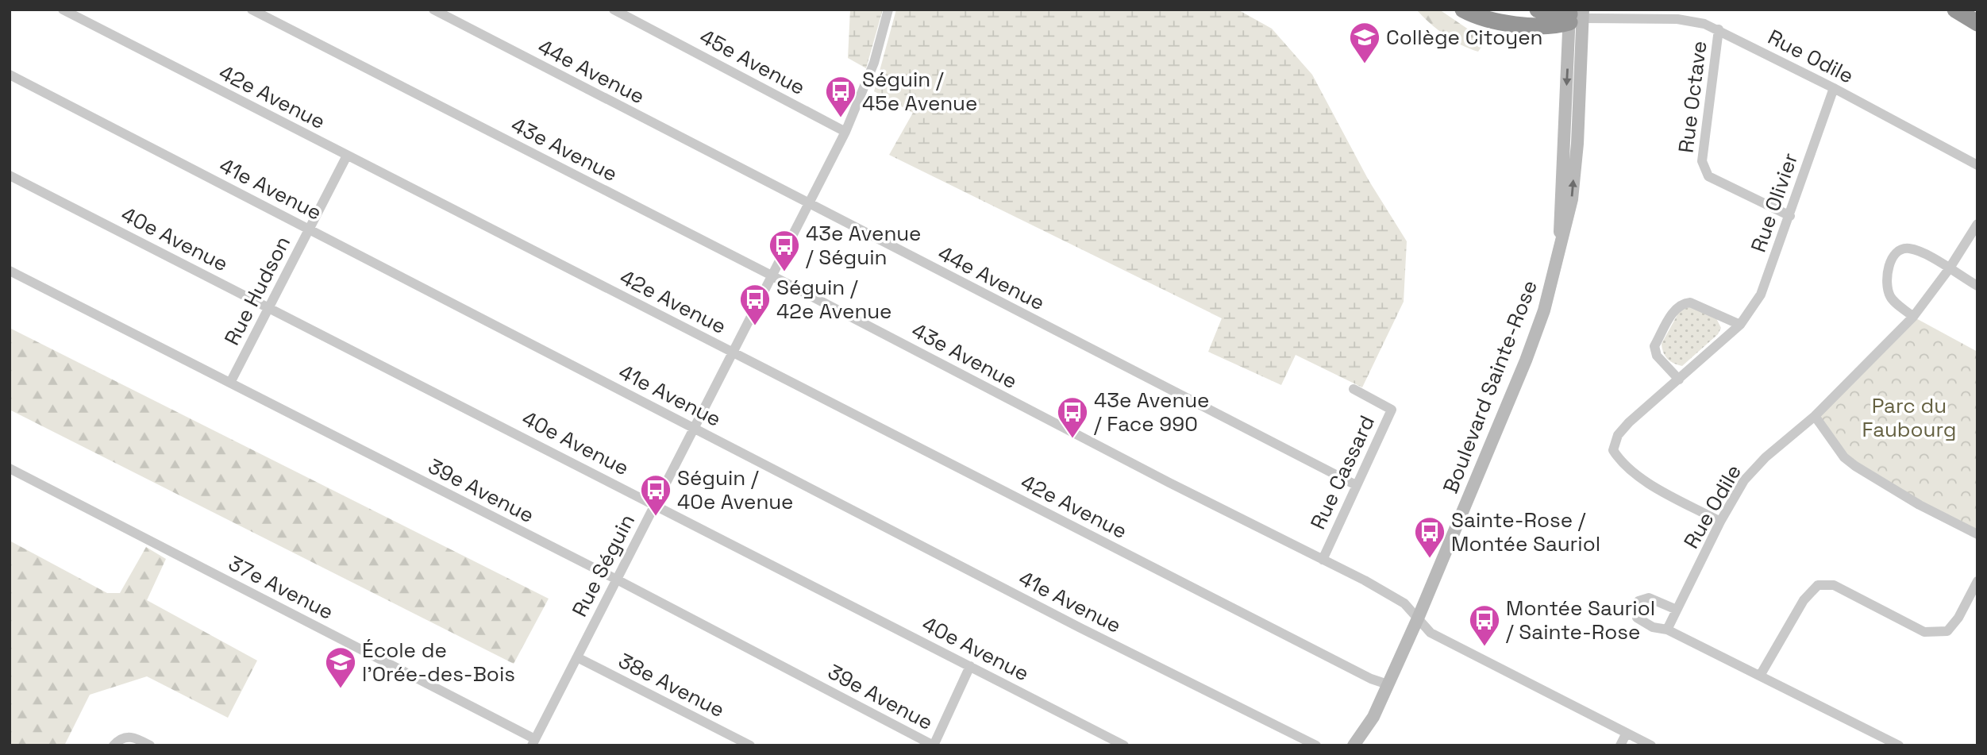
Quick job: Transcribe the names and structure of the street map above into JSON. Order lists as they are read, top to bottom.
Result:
{
  "streets": {
    "street": [
      "Rue Odile",
      "45e Avenue",
      "44e Avenue",
      "42e Avenue",
      "Rue Octave",
      "43e Avenue",
      "41e Avenue",
      "Rue Olivier",
      "40e Avenue",
      "Rue Hudson",
      "Boulevard Sainte-Rose",
      "Rue Cassard",
      "39e Avenue",
      "Rue Séguin",
      "37e Avenue",
      "38e Avenue"
    ]
  },
  "crossings": [
    ["Rue Odile", "Rue Octave"],
    ["Rue Odile", "Rue Olivier"],
    ["Rue Odile", "Boulevard Sainte-Rose"],
    ["45e Avenue", "Rue Séguin"],
    ["44e Avenue", "Rue Cassard"],
    ["44e Avenue", "Rue Séguin"],
    ["42e Avenue", "Rue Hudson"],
    ["42e Avenue", "Boulevard Sainte-Rose"],
    ["42e Avenue", "Rue Séguin"],
    ["Rue Octave", "Rue Olivier"],
    ["43e Avenue", "Boulevard Sainte-Rose"],
    ["43e Avenue", "Rue Cassard"],
    ["43e Avenue", "Rue Séguin"],
    ["41e Avenue", "Rue Hudson"],
    ["41e Avenue", "Rue Séguin"],
    ["40e Avenue", "Rue Hudson"],
    ["40e Avenue", "Rue Séguin"],
    ["Rue Hudson", "39e Avenue"],
    ["39e Avenue", "Rue Séguin"],
    ["Rue Séguin", "37e Avenue"],
    ["Rue Séguin", "38e Avenue"]
  ],
  "parks": ["Parc du Faubourg"],
  "places": {
    "school or university": ["Collège Citoyen", "École de l'Orée-des-Bois"],
    "bus stop": [
      "Séguin / 45e Avenue",
      "43e Avenue / Séguin",
      "Séguin / 42e Avenue",
      "43e Avenue / Face 990",
      "Séguin / 40e Avenue",
      "Sainte-Rose / Montée Sauriol",
      "Montée Sauriol / Sainte-Rose"
    ]
  }
}
